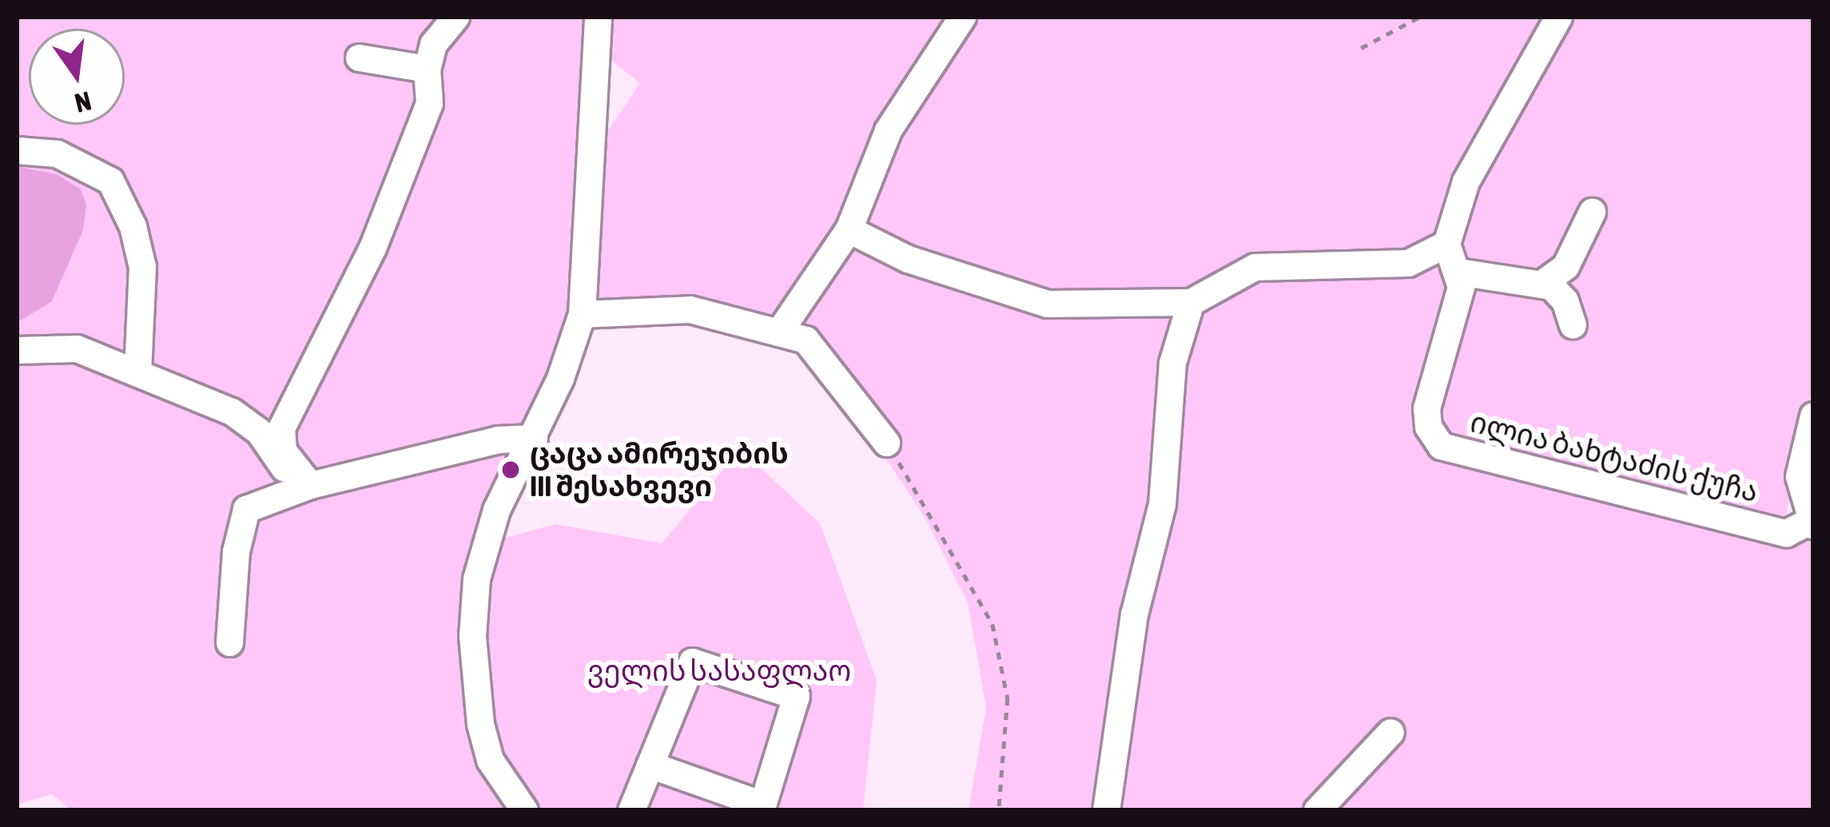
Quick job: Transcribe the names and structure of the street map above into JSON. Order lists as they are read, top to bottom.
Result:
{
  "streets": {
    "street": ["ილია ბახტაძის ქუჩა"]
  },
  "parks": ["ველის სასაფლაო"],
  "places": ["ცაცა ამირეჯიბის III შესახვევი"],
  "north": "bottom"
}
